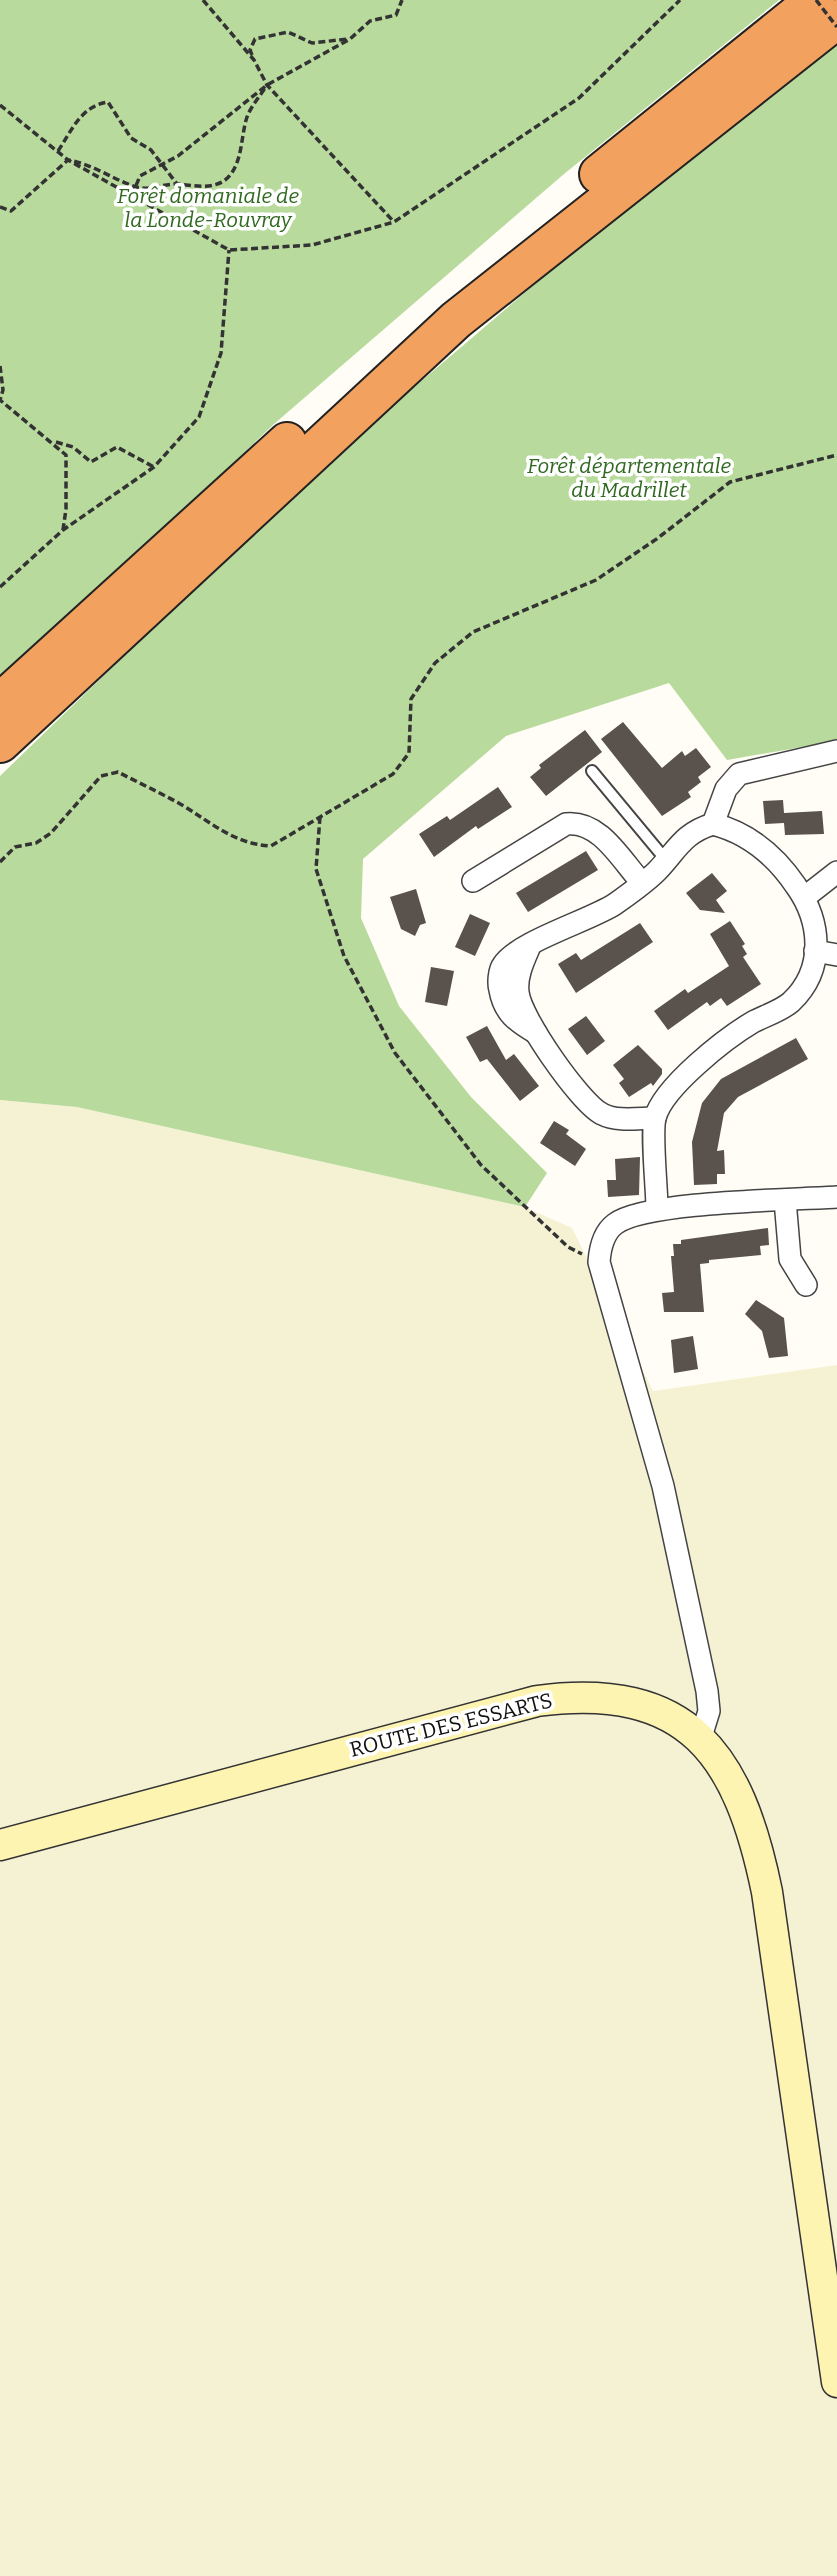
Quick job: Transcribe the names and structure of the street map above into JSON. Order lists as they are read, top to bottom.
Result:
{
  "streets": {
    "main road": ["ROUTE DES ESSARTS"]
  },
  "parks": ["Forêt domaniale de la Londe-Rouvray", "Forêt départementale du Madrillet"]
}
